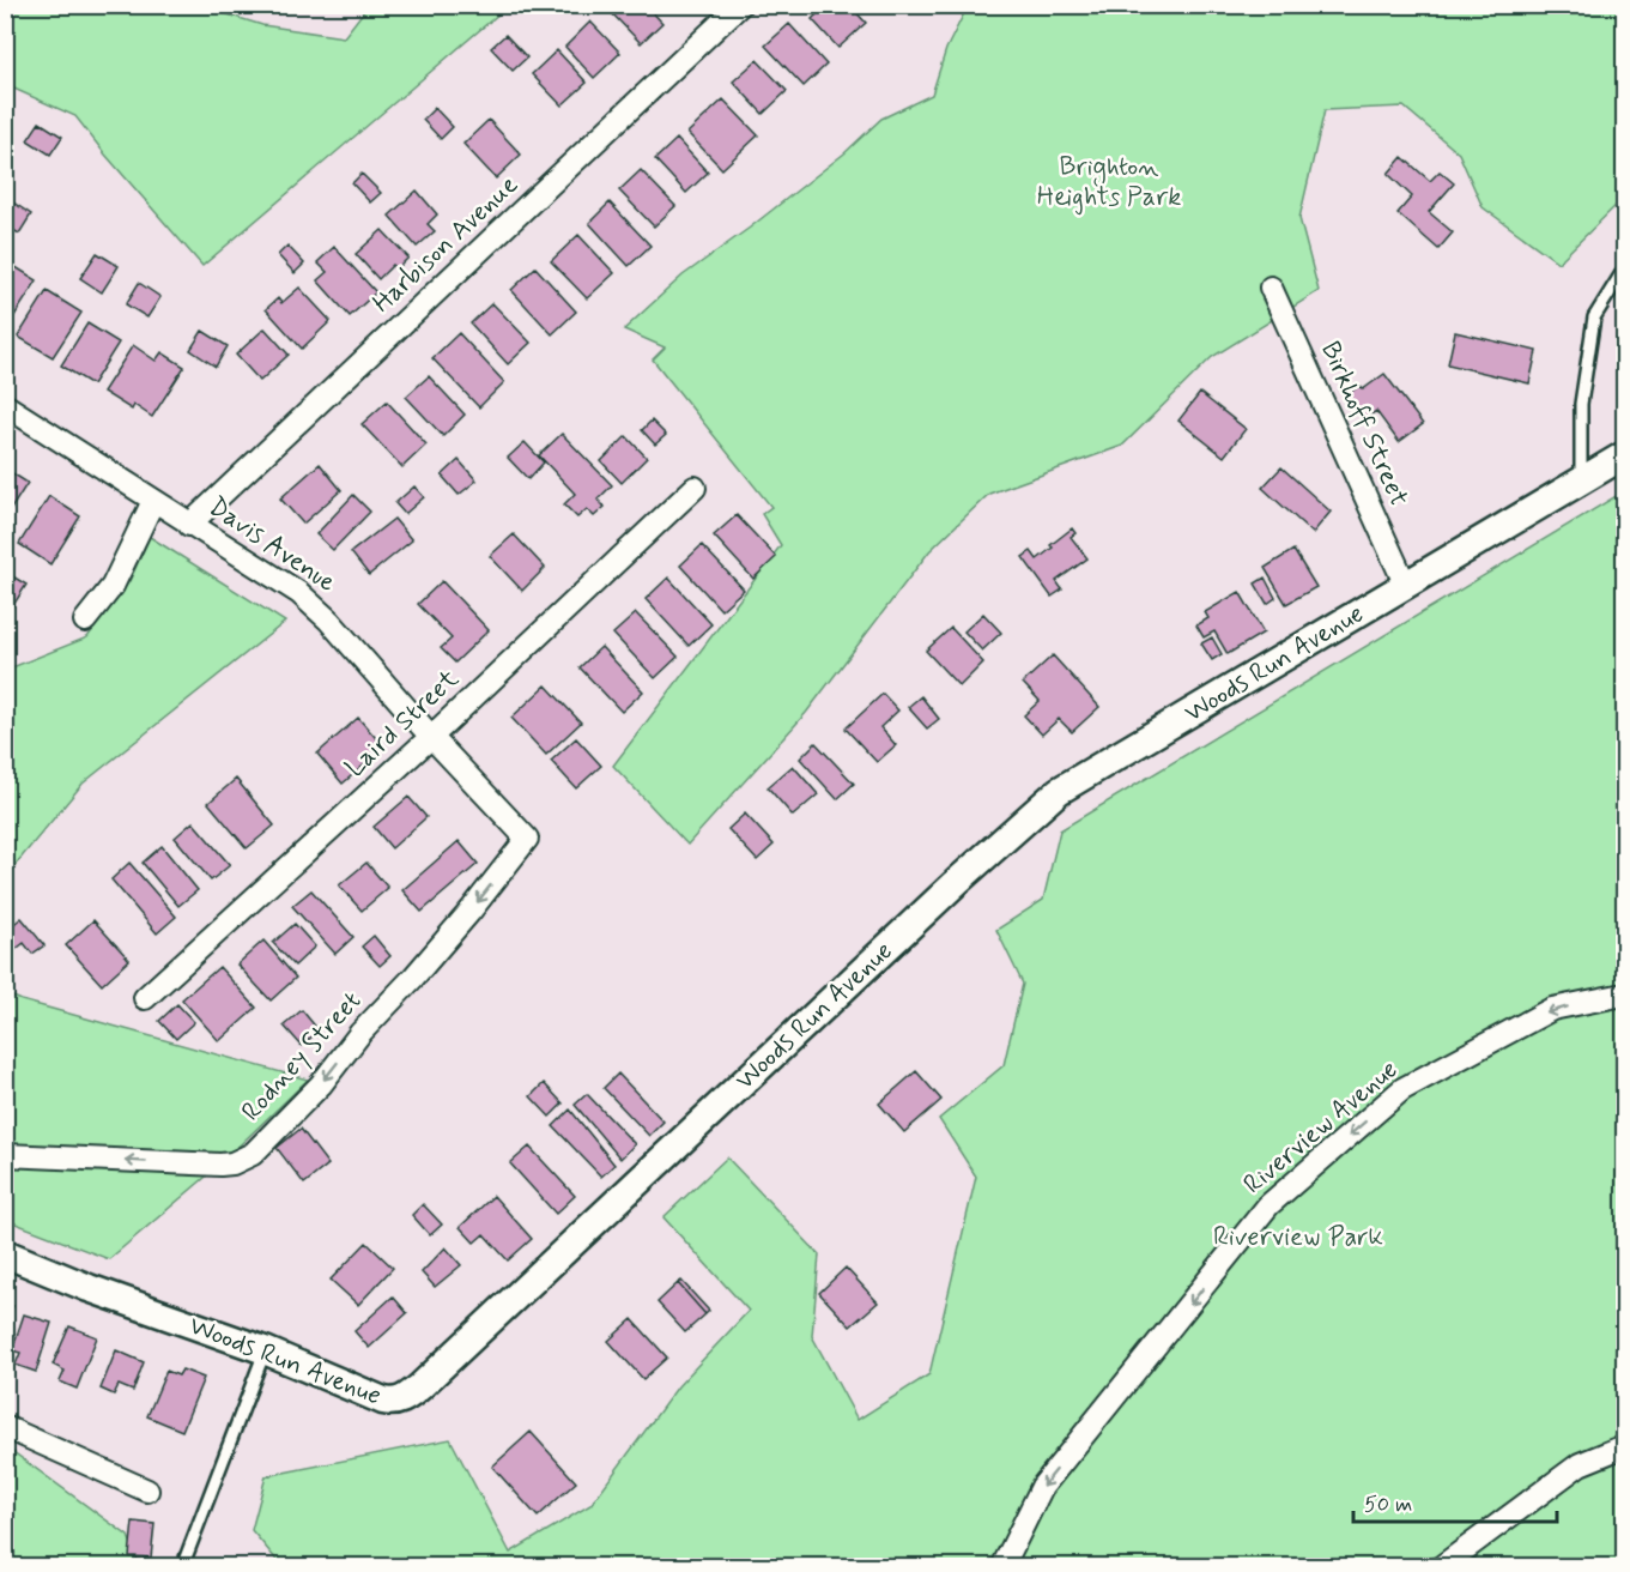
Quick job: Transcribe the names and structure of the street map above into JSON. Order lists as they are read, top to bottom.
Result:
{
  "streets": {
    "street": [
      "Harbison Avenue",
      "Birkhoff Street",
      "Davis Avenue",
      "Woods Run Avenue",
      "Laird Street",
      "Rodney Street",
      "Riverview Avenue"
    ]
  },
  "crossings": [
    ["Harbison Avenue", "Davis Avenue"],
    ["Birkhoff Street", "Woods Run Avenue"],
    ["Davis Avenue", "Laird Street"],
    ["Davis Avenue", "Rodney Street"]
  ],
  "one_way": ["Rodney Street", "Riverview Avenue"],
  "parks": ["Brighton Heights Park", "Riverview Park"],
  "scale_bar": "50 m"
}
